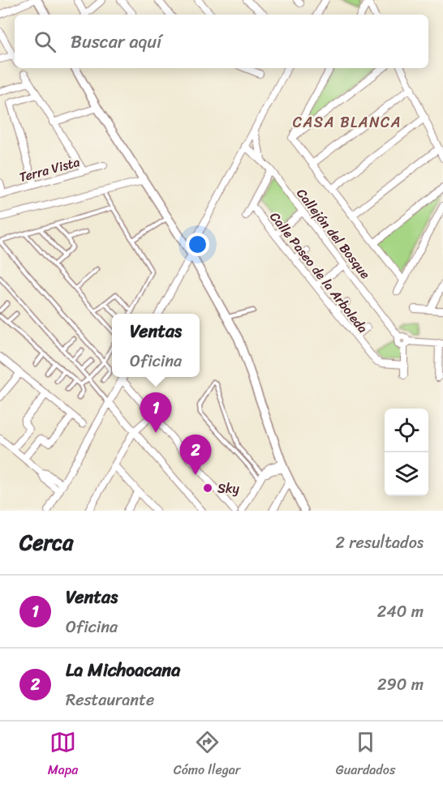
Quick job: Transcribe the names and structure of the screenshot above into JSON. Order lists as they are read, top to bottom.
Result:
{
  "streets": {
    "street": ["Terra Vista", "Callejón del Bosque", "Calle Paseo de la Arboleda"]
  },
  "crossings": [
    ["Callejón del Bosque", "Calle Paseo de la Arboleda"]
  ],
  "districts": ["CASA BLANCA"],
  "places": ["Sky"],
  "page": {
    "search": "Buscar aquí",
    "popup": ["Ventas", "Oficina"],
    "pins": ["1", "2"],
    "heading": ["Cerca", "2 resultados"],
    "list": [
      {
        "mark": "1",
        "name": "Ventas",
        "note": "Oficina",
        "value": "240 m"
      },
      {
        "mark": "2",
        "name": "La Michoacana",
        "note": "Restaurante",
        "value": "290 m"
      }
    ],
    "nav": ["Mapa", "Cómo llegar", "Guardados"]
  }
}
